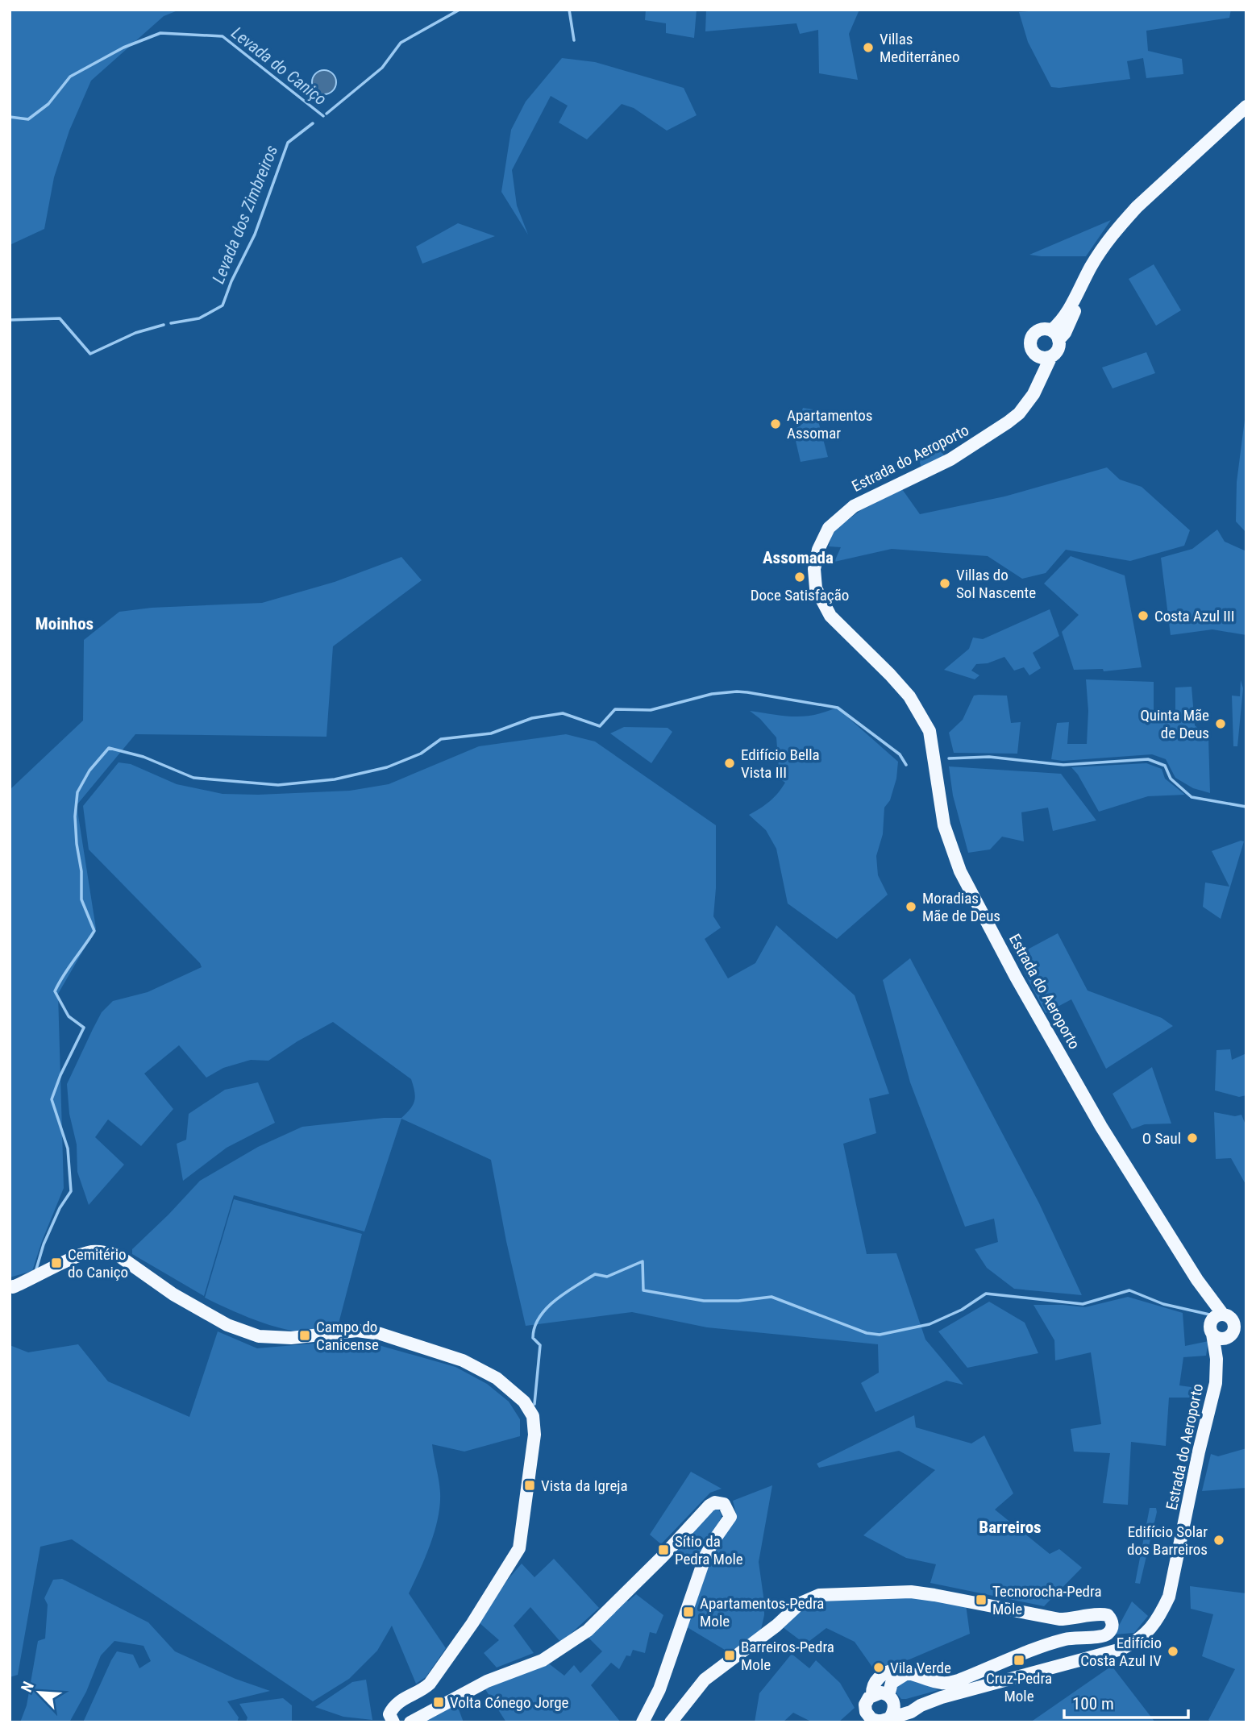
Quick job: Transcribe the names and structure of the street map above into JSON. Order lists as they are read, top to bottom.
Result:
{
  "streets": {
    "main road": ["Estrada do Aeroporto"]
  },
  "districts": ["Assomada", "Moinhos", "Barreiros"],
  "water": ["Levada do Caniço", "Levada dos Zimbreiros"],
  "places": {
    "other": [
      "Villas Mediterrâneo",
      "Apartamentos Assomar",
      "Doce Satisfação",
      "Villas do Sol Nascente",
      "Costa Azul III",
      "Quinta Mãe de Deus",
      "Edifício Bella Vista III",
      "Moradias Mãe de Deus",
      "O Saul",
      "Edifício Solar dos Barreiros",
      "Edifício Costa Azul IV",
      "Vila Verde"
    ],
    "transit": [
      "Cemitério do Caniço",
      "Campo do Canicense",
      "Vista da Igreja",
      "Sítio da Pedra Mole",
      "Tecnorocha-Pedra Mole",
      "Apartamentos-Pedra Mole",
      "Barreiros-Pedra Mole",
      "Cruz-Pedra Mole",
      "Volta Cónego Jorge"
    ]
  },
  "scale_bar": "100 m",
  "north": "top left"
}
